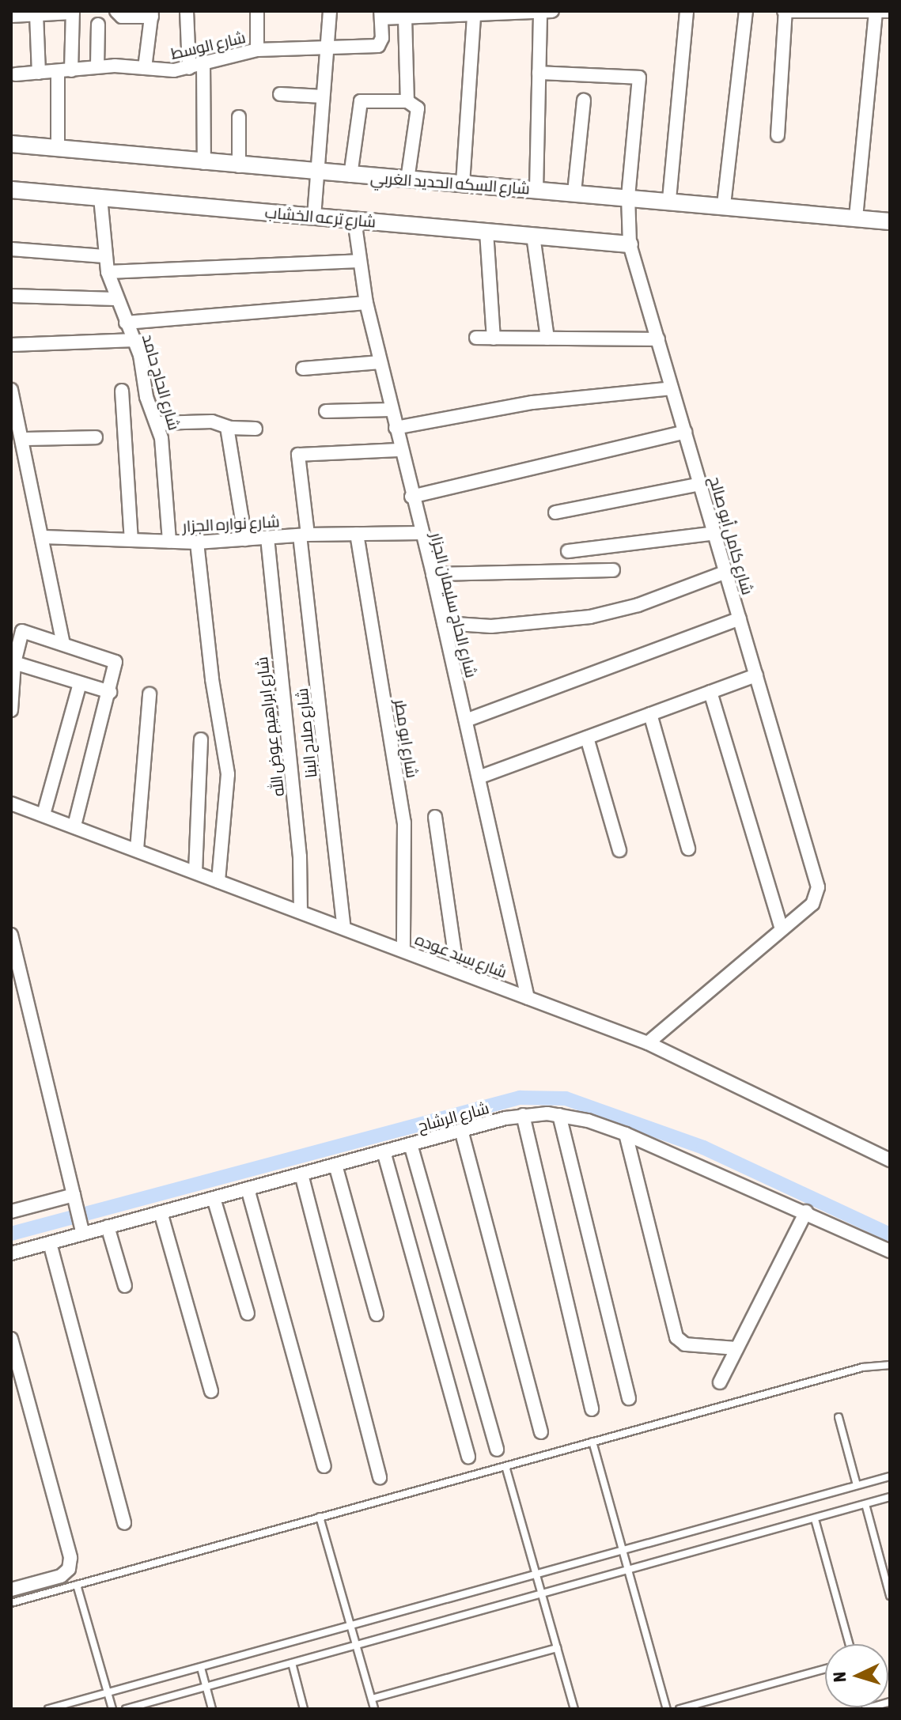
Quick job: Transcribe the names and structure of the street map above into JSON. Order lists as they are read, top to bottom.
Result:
{
  "streets": {
    "street": [
      "شارع الوسط",
      "شارع السكه الحديد الغربي",
      "شارع ترعه الخشاب",
      "شارع الحاج حامد",
      "شارع نواره الجزار",
      "شارع كامل أبو صالح",
      "شارع الحاج سليمان الجزار",
      "شارع ابراهيم عوض الله",
      "شارع صلاح البنا",
      "شارع ابو مطر",
      "شارع سيد عوده",
      "شارع الرشاح"
    ]
  },
  "crossings": [
    ["شارع السكه الحديد الغربي", "شارع كامل أبو صالح"],
    ["شارع ترعه الخشاب", "شارع الحاج حامد"],
    ["شارع ترعه الخشاب", "شارع كامل أبو صالح"],
    ["شارع ترعه الخشاب", "شارع الحاج سليمان الجزار"],
    ["شارع الحاج حامد", "شارع نواره الجزار"],
    ["شارع نواره الجزار", "شارع الحاج سليمان الجزار"],
    ["شارع نواره الجزار", "شارع ابراهيم عوض الله"],
    ["شارع نواره الجزار", "شارع صلاح البنا"],
    ["شارع نواره الجزار", "شارع ابو مطر"],
    ["شارع الحاج سليمان الجزار", "شارع صلاح البنا"],
    ["شارع الحاج سليمان الجزار", "شارع سيد عوده"],
    ["شارع ابراهيم عوض الله", "شارع سيد عوده"],
    ["شارع صلاح البنا", "شارع سيد عوده"],
    ["شارع ابو مطر", "شارع سيد عوده"]
  ],
  "north": "left"
}
